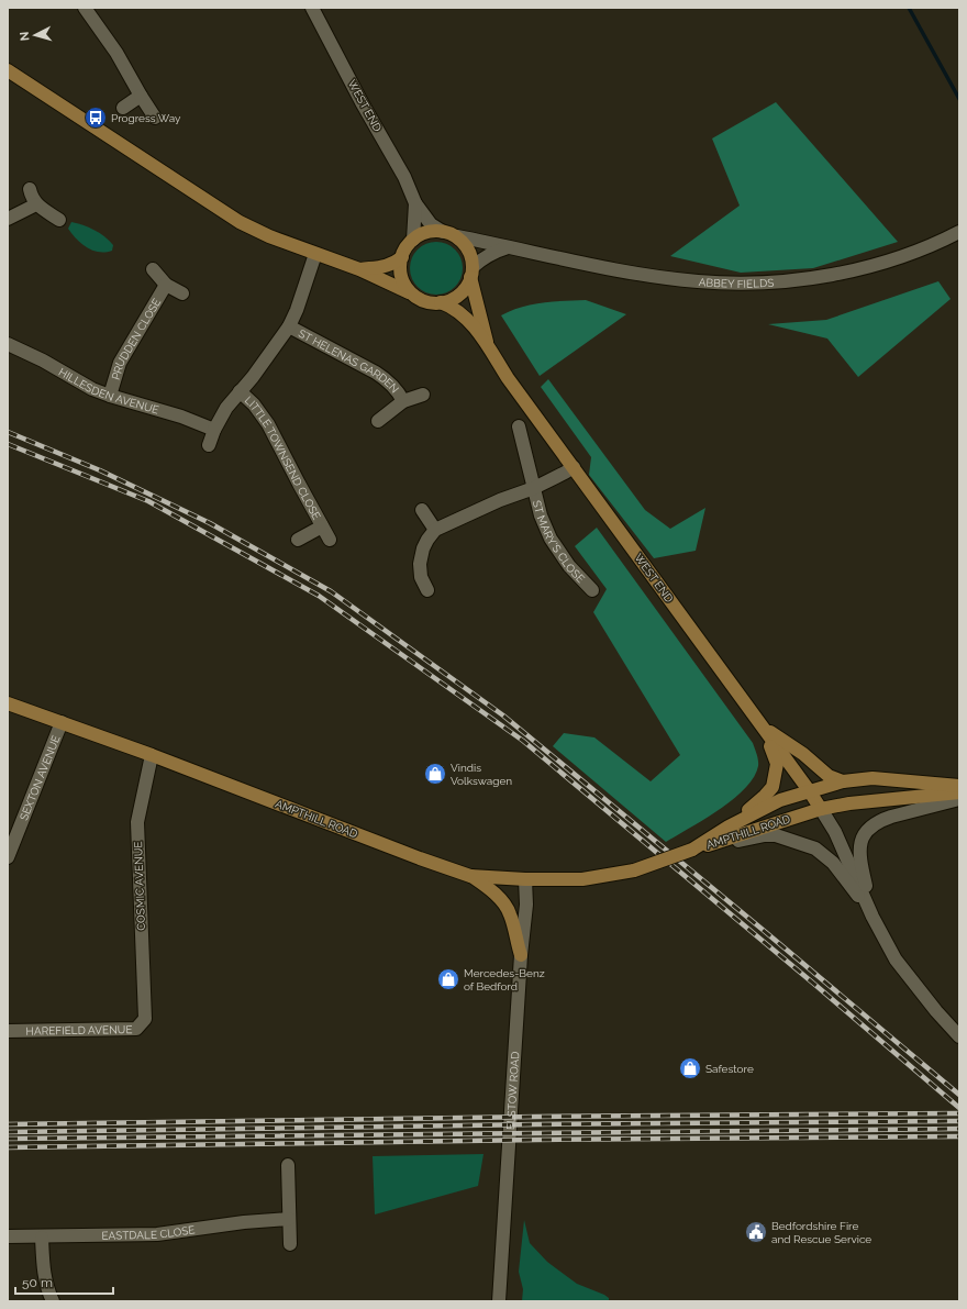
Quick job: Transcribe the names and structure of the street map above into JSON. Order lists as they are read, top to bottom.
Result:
{
  "streets": {
    "main road": ["WEST END", "AMPTHILL ROAD"],
    "street": [
      "ABBEY FIELDS",
      "PRUDDEN CLOSE",
      "ST HELENAS GARDEN",
      "HILLESDEN AVENUE",
      "LITTLE TOWNSEND CLOSE",
      "ST MARY'S CLOSE",
      "SEXTON AVENUE",
      "COSMIC AVENUE",
      "HAREFIELD AVENUE",
      "ELSTOW ROAD",
      "EASTDALE CLOSE"
    ]
  },
  "crossings": [
    ["WEST END", "ABBEY FIELDS"],
    ["WEST END", "AMPTHILL ROAD"],
    ["PRUDDEN CLOSE", "HILLESDEN AVENUE"],
    ["SEXTON AVENUE", "AMPTHILL ROAD"],
    ["AMPTHILL ROAD", "COSMIC AVENUE"],
    ["AMPTHILL ROAD", "ELSTOW ROAD"],
    ["COSMIC AVENUE", "HAREFIELD AVENUE"]
  ],
  "places": {
    "bus stop": ["Progress Way"],
    "shop": ["Vindis Volkswagen", "Mercedes-Benz of Bedford", "Safestore"],
    "public building": ["Bedfordshire Fire and Rescue Service"]
  },
  "scale_bar": "50 m",
  "north": "left"
}
